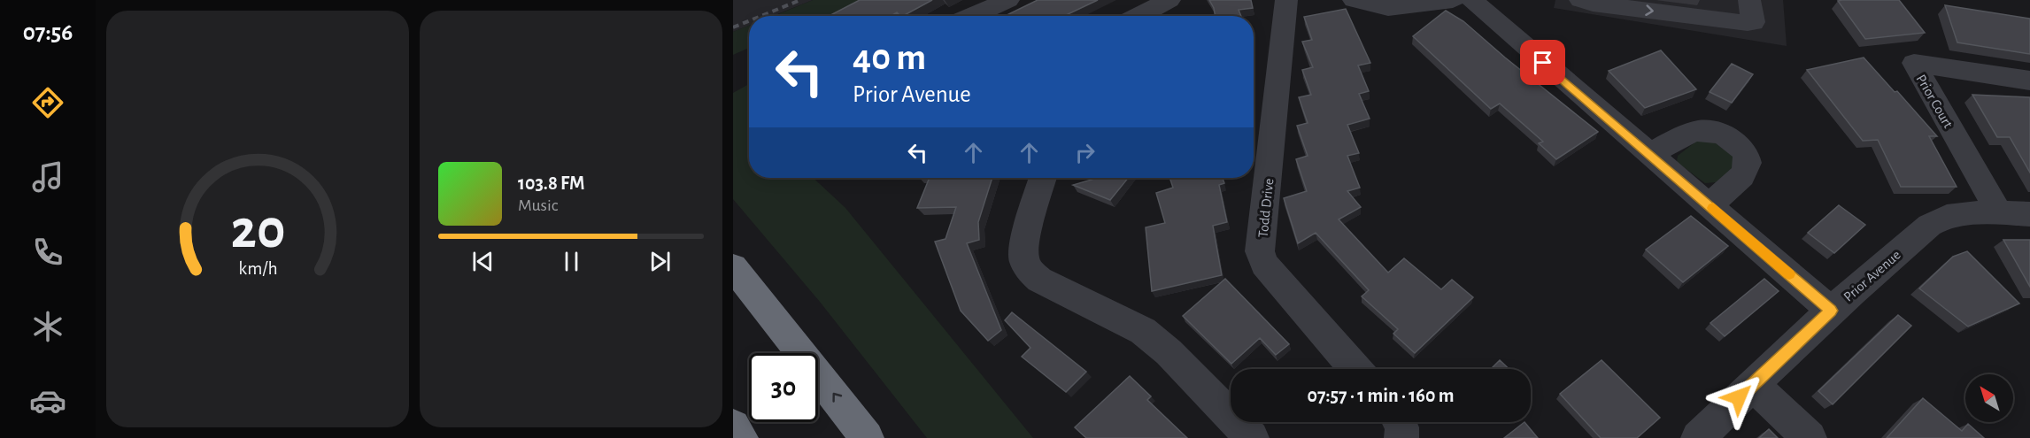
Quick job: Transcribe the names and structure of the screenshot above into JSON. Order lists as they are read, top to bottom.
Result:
{
  "streets": {
    "street": ["Prior Court", "Todd Drive", "Prior Avenue"]
  },
  "crossings": [
    ["Prior Court", "Prior Avenue"]
  ],
  "north": "top left",
  "page": {
    "tabs": "07:56",
    "turn": ["40 m", "Prior Avenue"],
    "song": ["103.8 FM", "Music"],
    "limit": "30",
    "trip": "07:57 · 1 min · 160 m",
    "gauge": ["20", "km/h"]
  }
}
